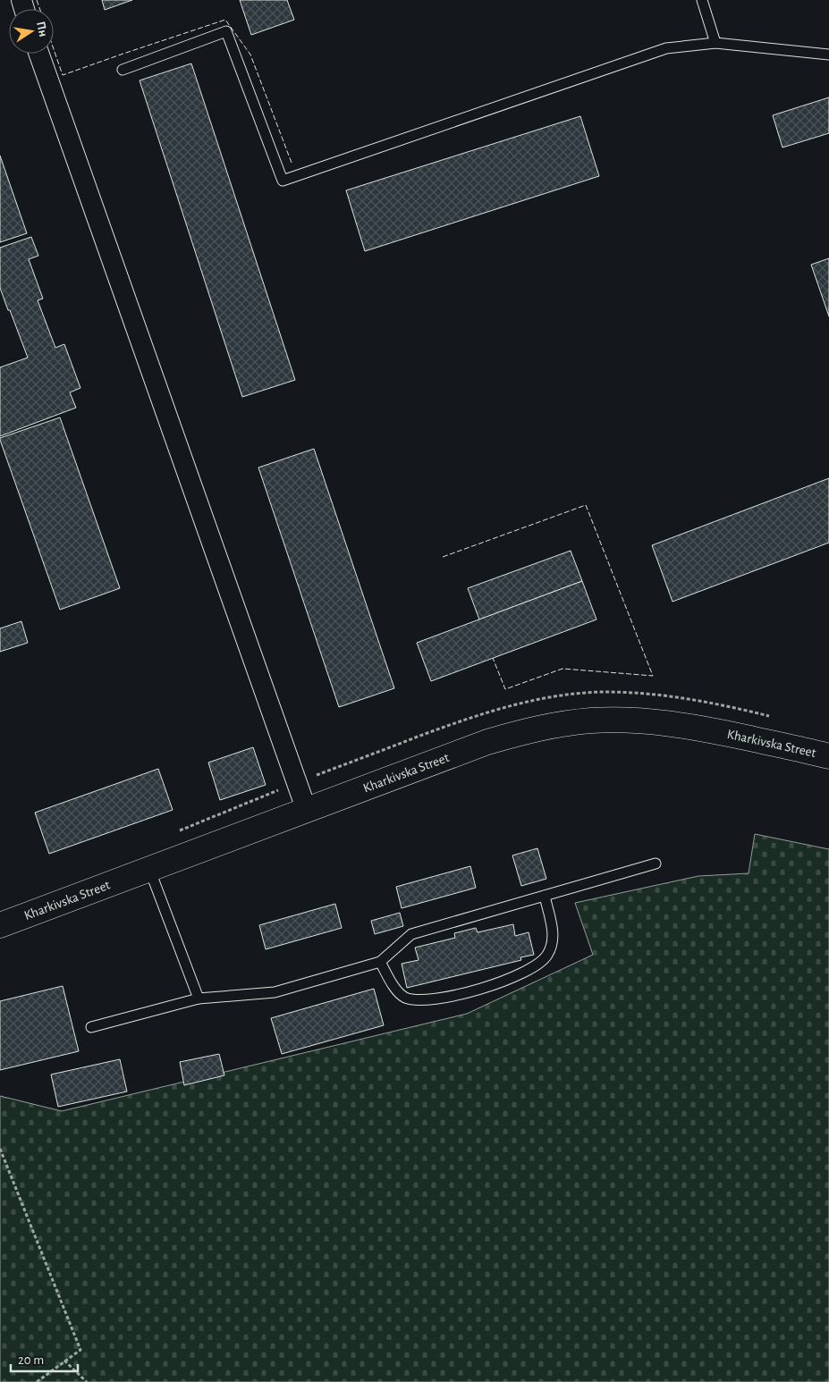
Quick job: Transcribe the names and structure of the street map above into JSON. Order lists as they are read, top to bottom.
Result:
{
  "streets": {
    "main road": ["Kharkivska Street"]
  },
  "scale_bar": "20 m",
  "north": "right"
}
